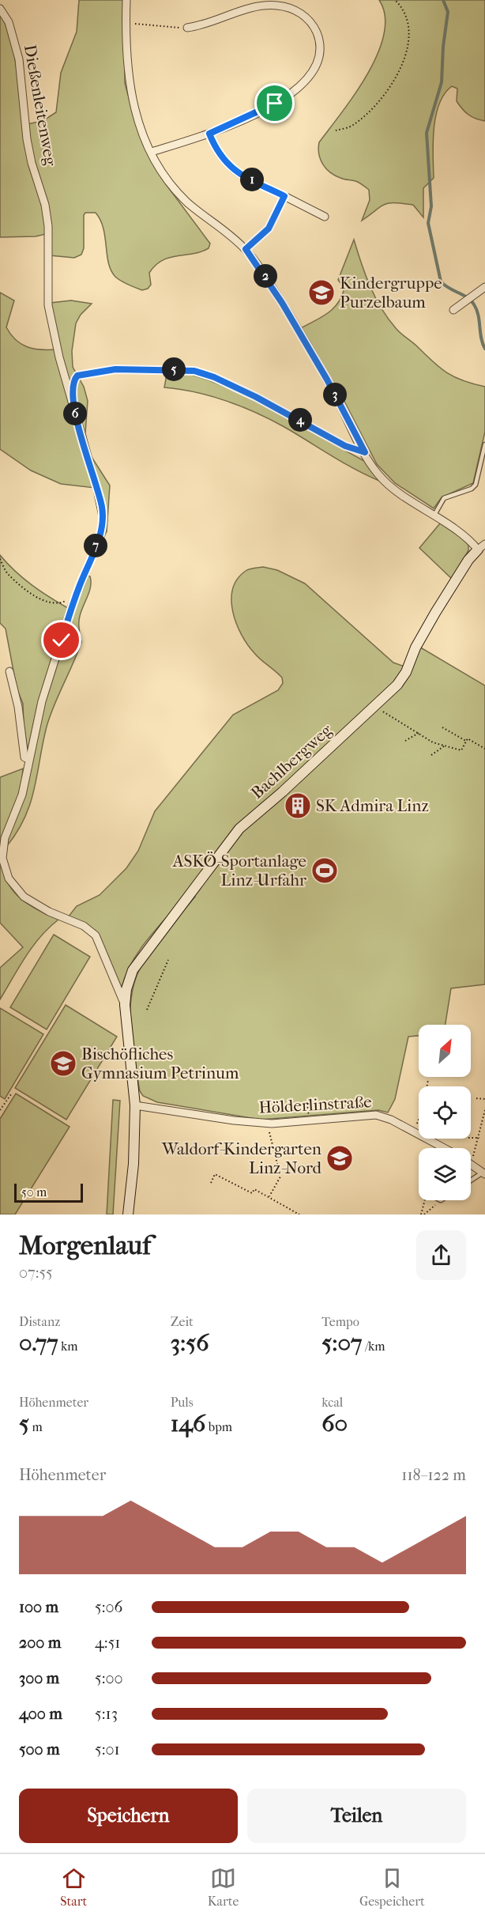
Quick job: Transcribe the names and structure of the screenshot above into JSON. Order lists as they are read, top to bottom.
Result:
{
  "streets": {
    "street": ["Dießenleitenweg", "Bachlbergweg", "Hölderlinstraße"]
  },
  "crossings": [
    ["Dießenleitenweg", "Bachlbergweg"],
    ["Dießenleitenweg", "Hölderlinstraße"]
  ],
  "places": {
    "school or university": ["Kindergruppe Purzelbaum", "Bischöfliches Gymnasium Petrinum", "Waldorf-Kindergarten Linz-Nord"],
    "building": ["SK Admira Linz"],
    "sports": ["ASKÖ-Sportanlage Linz-Urfahr"]
  },
  "scale_bar": "50 m",
  "north": "top right",
  "page": {
    "pins": [
      "1",
      "2",
      "5",
      "3",
      "6",
      "4",
      "7"
    ],
    "scale": "50 m",
    "heading": ["Morgenlauf", "07:55"],
    "stats": [
      ["Distanz", "0.77 km"],
      ["Zeit", "3:56"],
      ["Tempo", "5:07 /km"],
      ["Höhenmeter", "5 m"],
      ["Puls", "146 bpm"],
      ["kcal", "60"]
    ],
    "chart": ["Höhenmeter", "118–122 m"],
    "list": [
      {
        "name": "100 m",
        "note": "5:06"
      },
      {
        "name": "200 m",
        "note": "4:51"
      },
      {
        "name": "300 m",
        "note": "5:00"
      },
      {
        "name": "400 m",
        "note": "5:13"
      },
      {
        "name": "500 m",
        "note": "5:01"
      }
    ],
    "buttons": ["Speichern", "Teilen"],
    "tabs": ["Start", "Karte", "Gespeichert"]
  }
}
